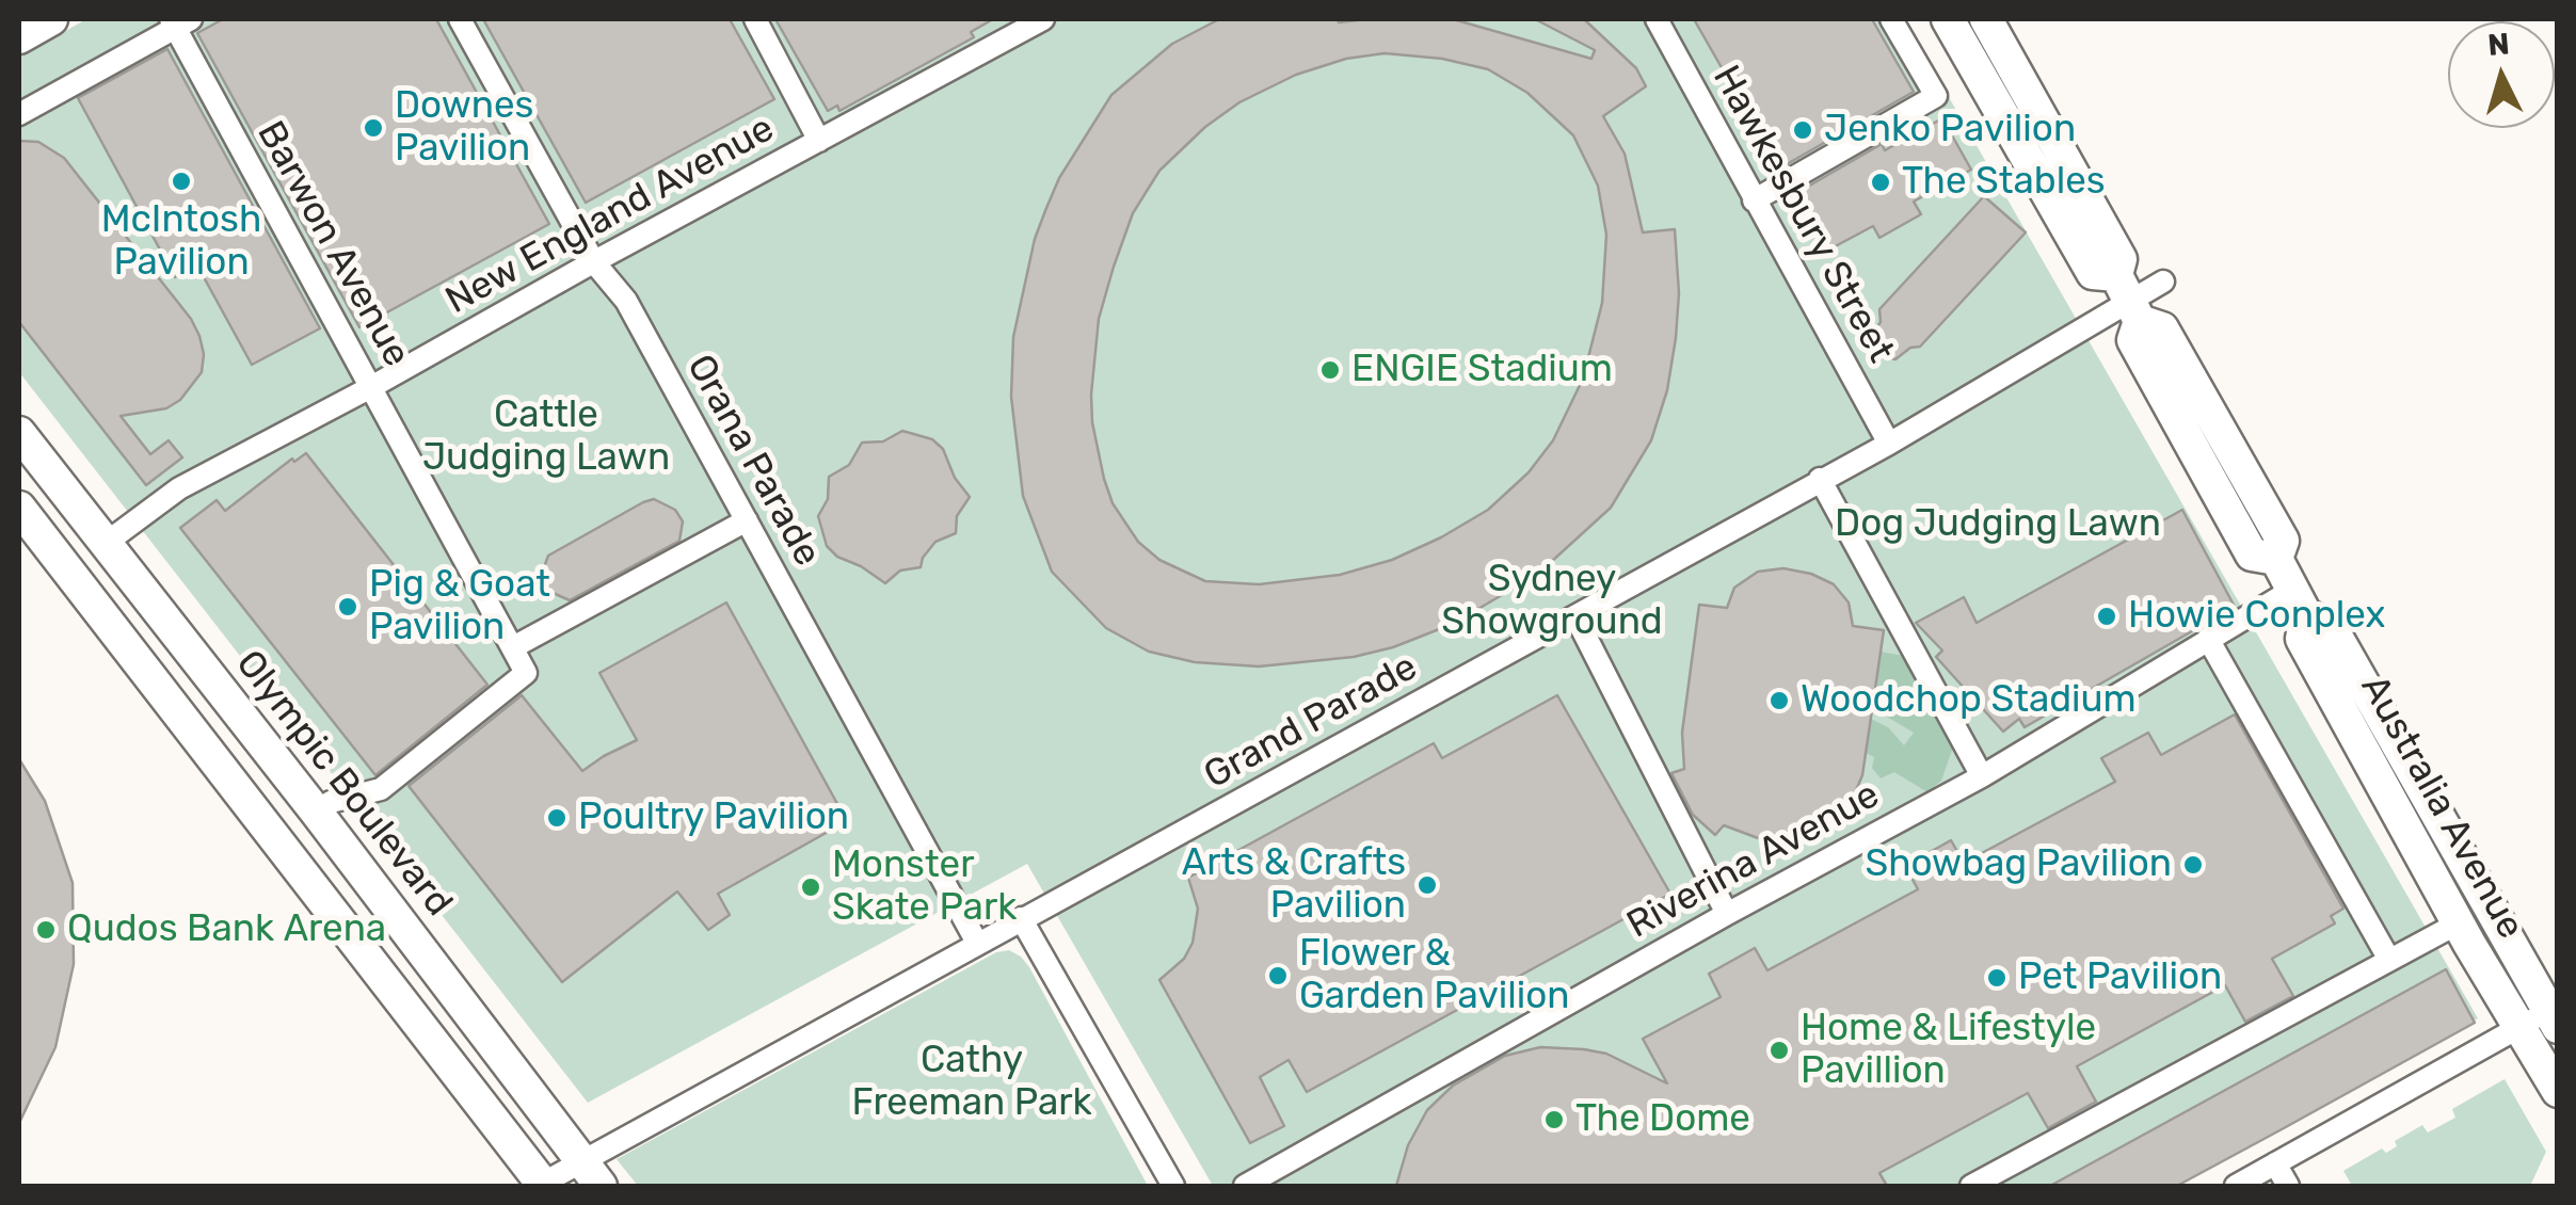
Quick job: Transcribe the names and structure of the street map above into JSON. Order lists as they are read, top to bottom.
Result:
{
  "streets": {
    "main road": ["Olympic Boulevard", "Australia Avenue"],
    "street": [
      "Hawkesbury Street",
      "New England Avenue",
      "Barwon Avenue",
      "Orana Parade",
      "Grand Parade",
      "Riverina Avenue"
    ]
  },
  "crossings": [
    ["Hawkesbury Street", "Grand Parade"],
    ["New England Avenue", "Barwon Avenue"],
    ["New England Avenue", "Orana Parade"],
    ["New England Avenue", "Olympic Boulevard"],
    ["Barwon Avenue", "Olympic Boulevard"],
    ["Orana Parade", "Grand Parade"],
    ["Grand Parade", "Olympic Boulevard"],
    ["Grand Parade", "Australia Avenue"],
    ["Australia Avenue", "Riverina Avenue"]
  ],
  "parks": [
    "Cattle Judging Lawn",
    "Dog Judging Lawn",
    "Sydney Showground",
    "Cathy Freeman Park"
  ],
  "places": [
    "Downes Pavilion",
    "Jenko Pavilion",
    "McIntosh Pavilion",
    "The Stables",
    "ENGIE Stadium",
    "Pig & Goat Pavilion",
    "Howie Conplex",
    "Woodchop Stadium",
    "Poultry Pavilion",
    "Showbag Pavilion",
    "Arts & Crafts Pavilion",
    "Monster Skate Park",
    "Qudos Bank Arena",
    "Flower & Garden Pavilion",
    "Pet Pavilion",
    "Home & Lifestyle Pavillion",
    "The Dome"
  ],
  "north": "top"
}
